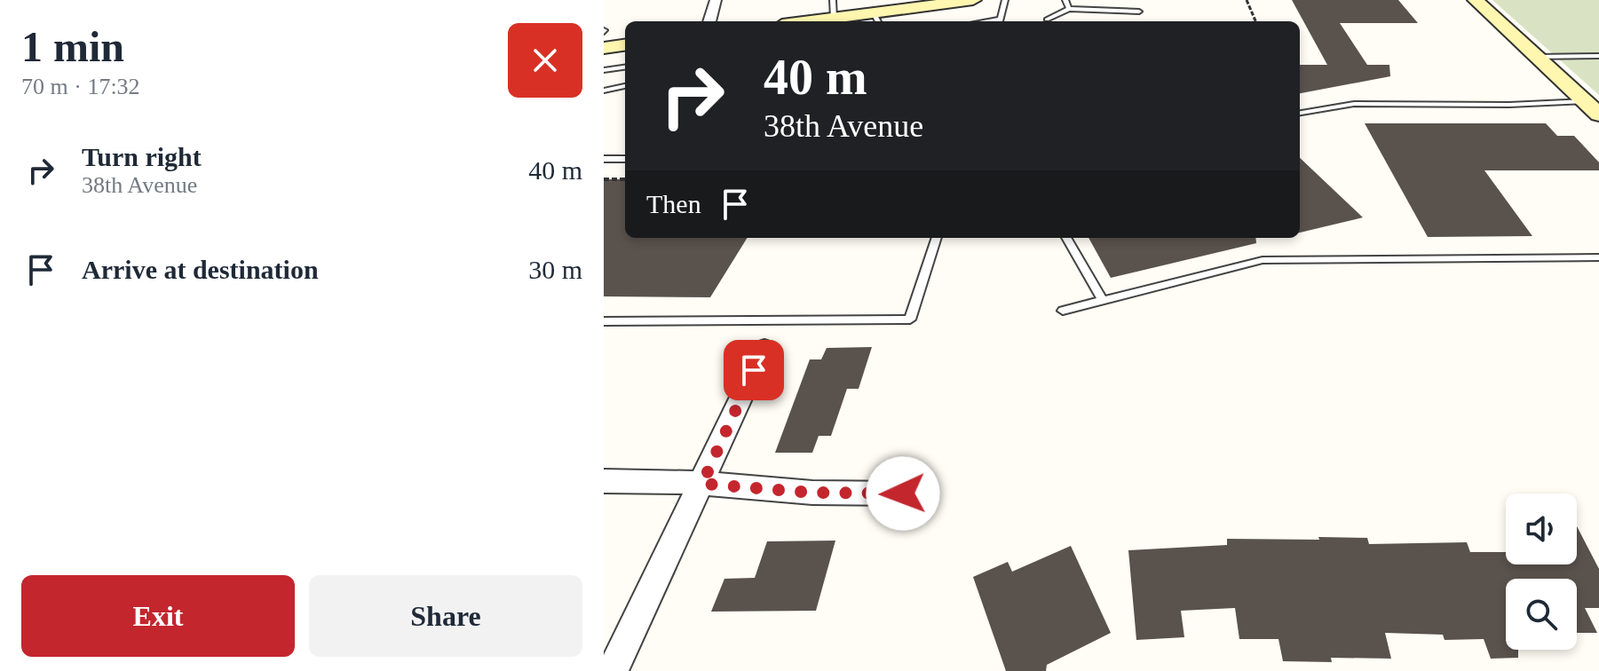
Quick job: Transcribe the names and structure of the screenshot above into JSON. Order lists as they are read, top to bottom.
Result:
{
  "page": {
    "heading": ["1 min", "70 m · 17:32"],
    "turn": ["40 m", "38th Avenue"],
    "list": [
      {
        "name": "Turn right",
        "note": "38th Avenue",
        "value": "40 m"
      },
      {
        "name": "Arrive at destination",
        "value": "30 m"
      }
    ],
    "then": "Then",
    "buttons": ["Exit", "Share"]
  }
}
